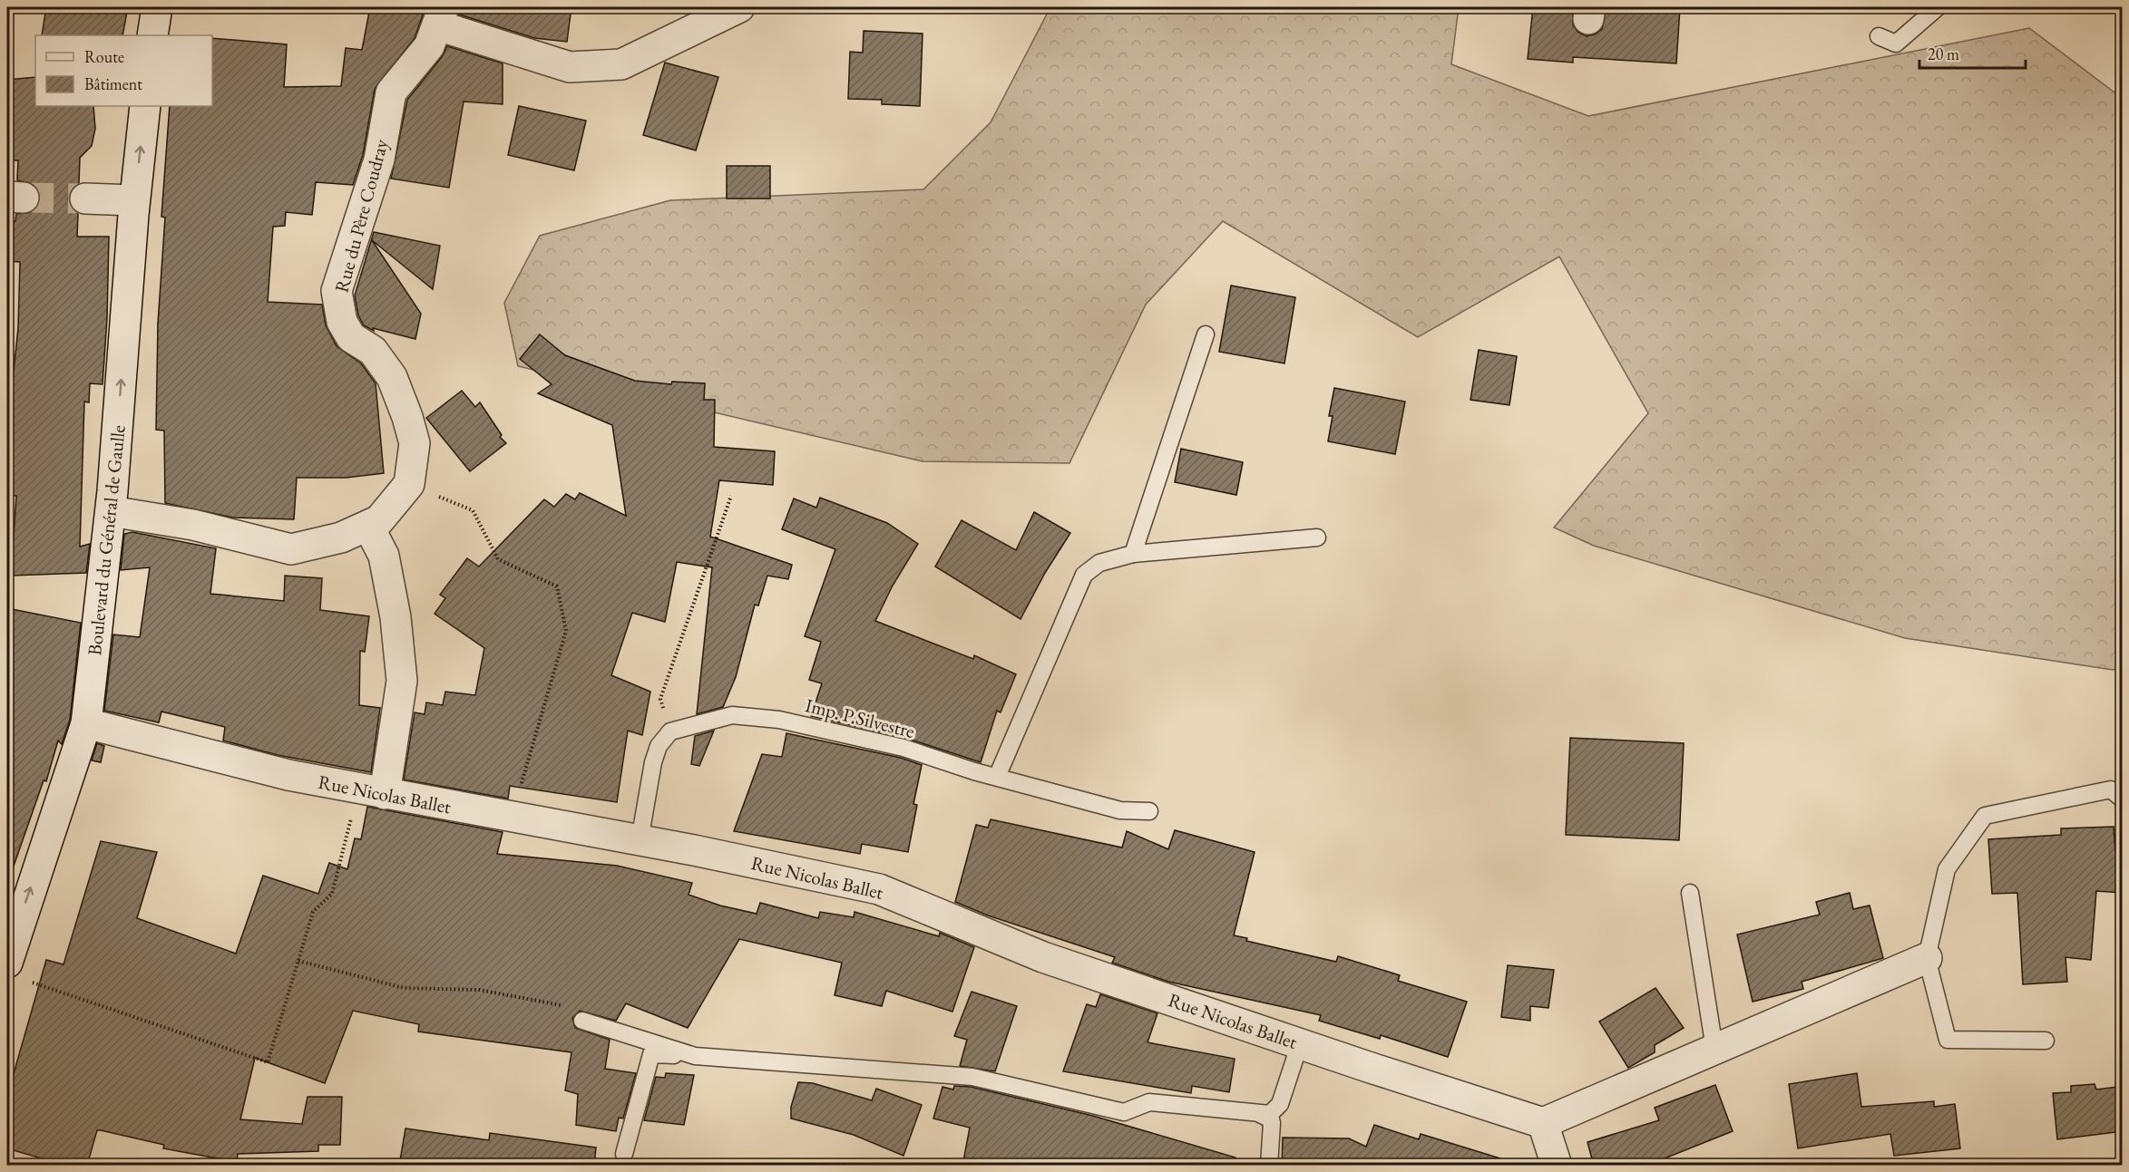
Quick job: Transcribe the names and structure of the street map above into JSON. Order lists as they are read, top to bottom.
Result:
{
  "streets": {
    "street": ["Rue du Père Coudray", "Boulevard du Général de Gaulle", "Rue Nicolas Ballet"],
    "lane": ["Imp. P.Silvestre"]
  },
  "crossings": [
    ["Boulevard du Général de Gaulle", "Rue Nicolas Ballet"]
  ],
  "one_way": ["Boulevard du Général de Gaulle"],
  "legend": ["Route", "Bâtiment"],
  "scale_bar": "20 m"
}
